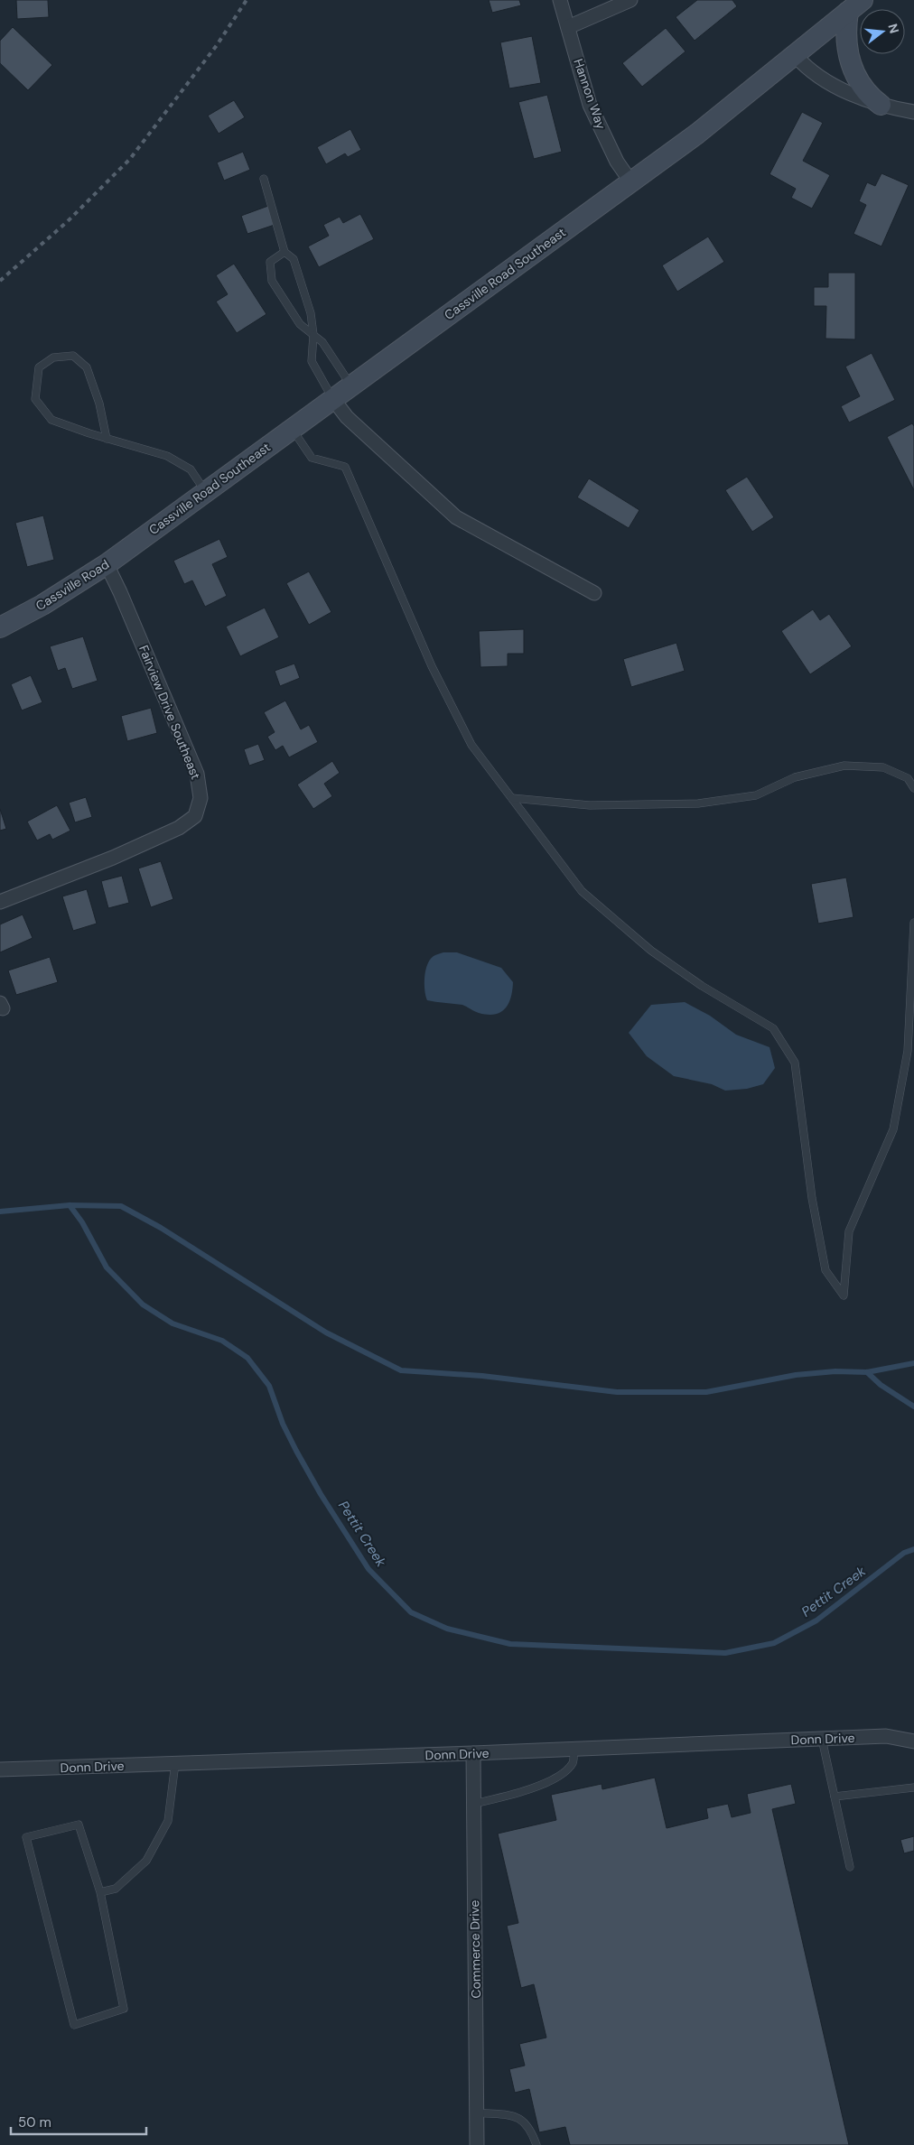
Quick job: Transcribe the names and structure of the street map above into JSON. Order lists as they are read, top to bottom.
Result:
{
  "streets": {
    "main road": ["Cassville Road Southeast", "Cassville Road"],
    "street": [
      "Hannon Way",
      "Fairview Drive Southeast",
      "Donn Drive",
      "Commerce Drive"
    ]
  },
  "crossings": [
    ["Hannon Way", "Cassville Road Southeast"],
    ["Cassville Road Southeast", "Cassville Road"],
    ["Cassville Road", "Fairview Drive Southeast"],
    ["Donn Drive", "Commerce Drive"]
  ],
  "water": ["Pettit Creek"],
  "scale_bar": "50 m",
  "north": "right"
}
